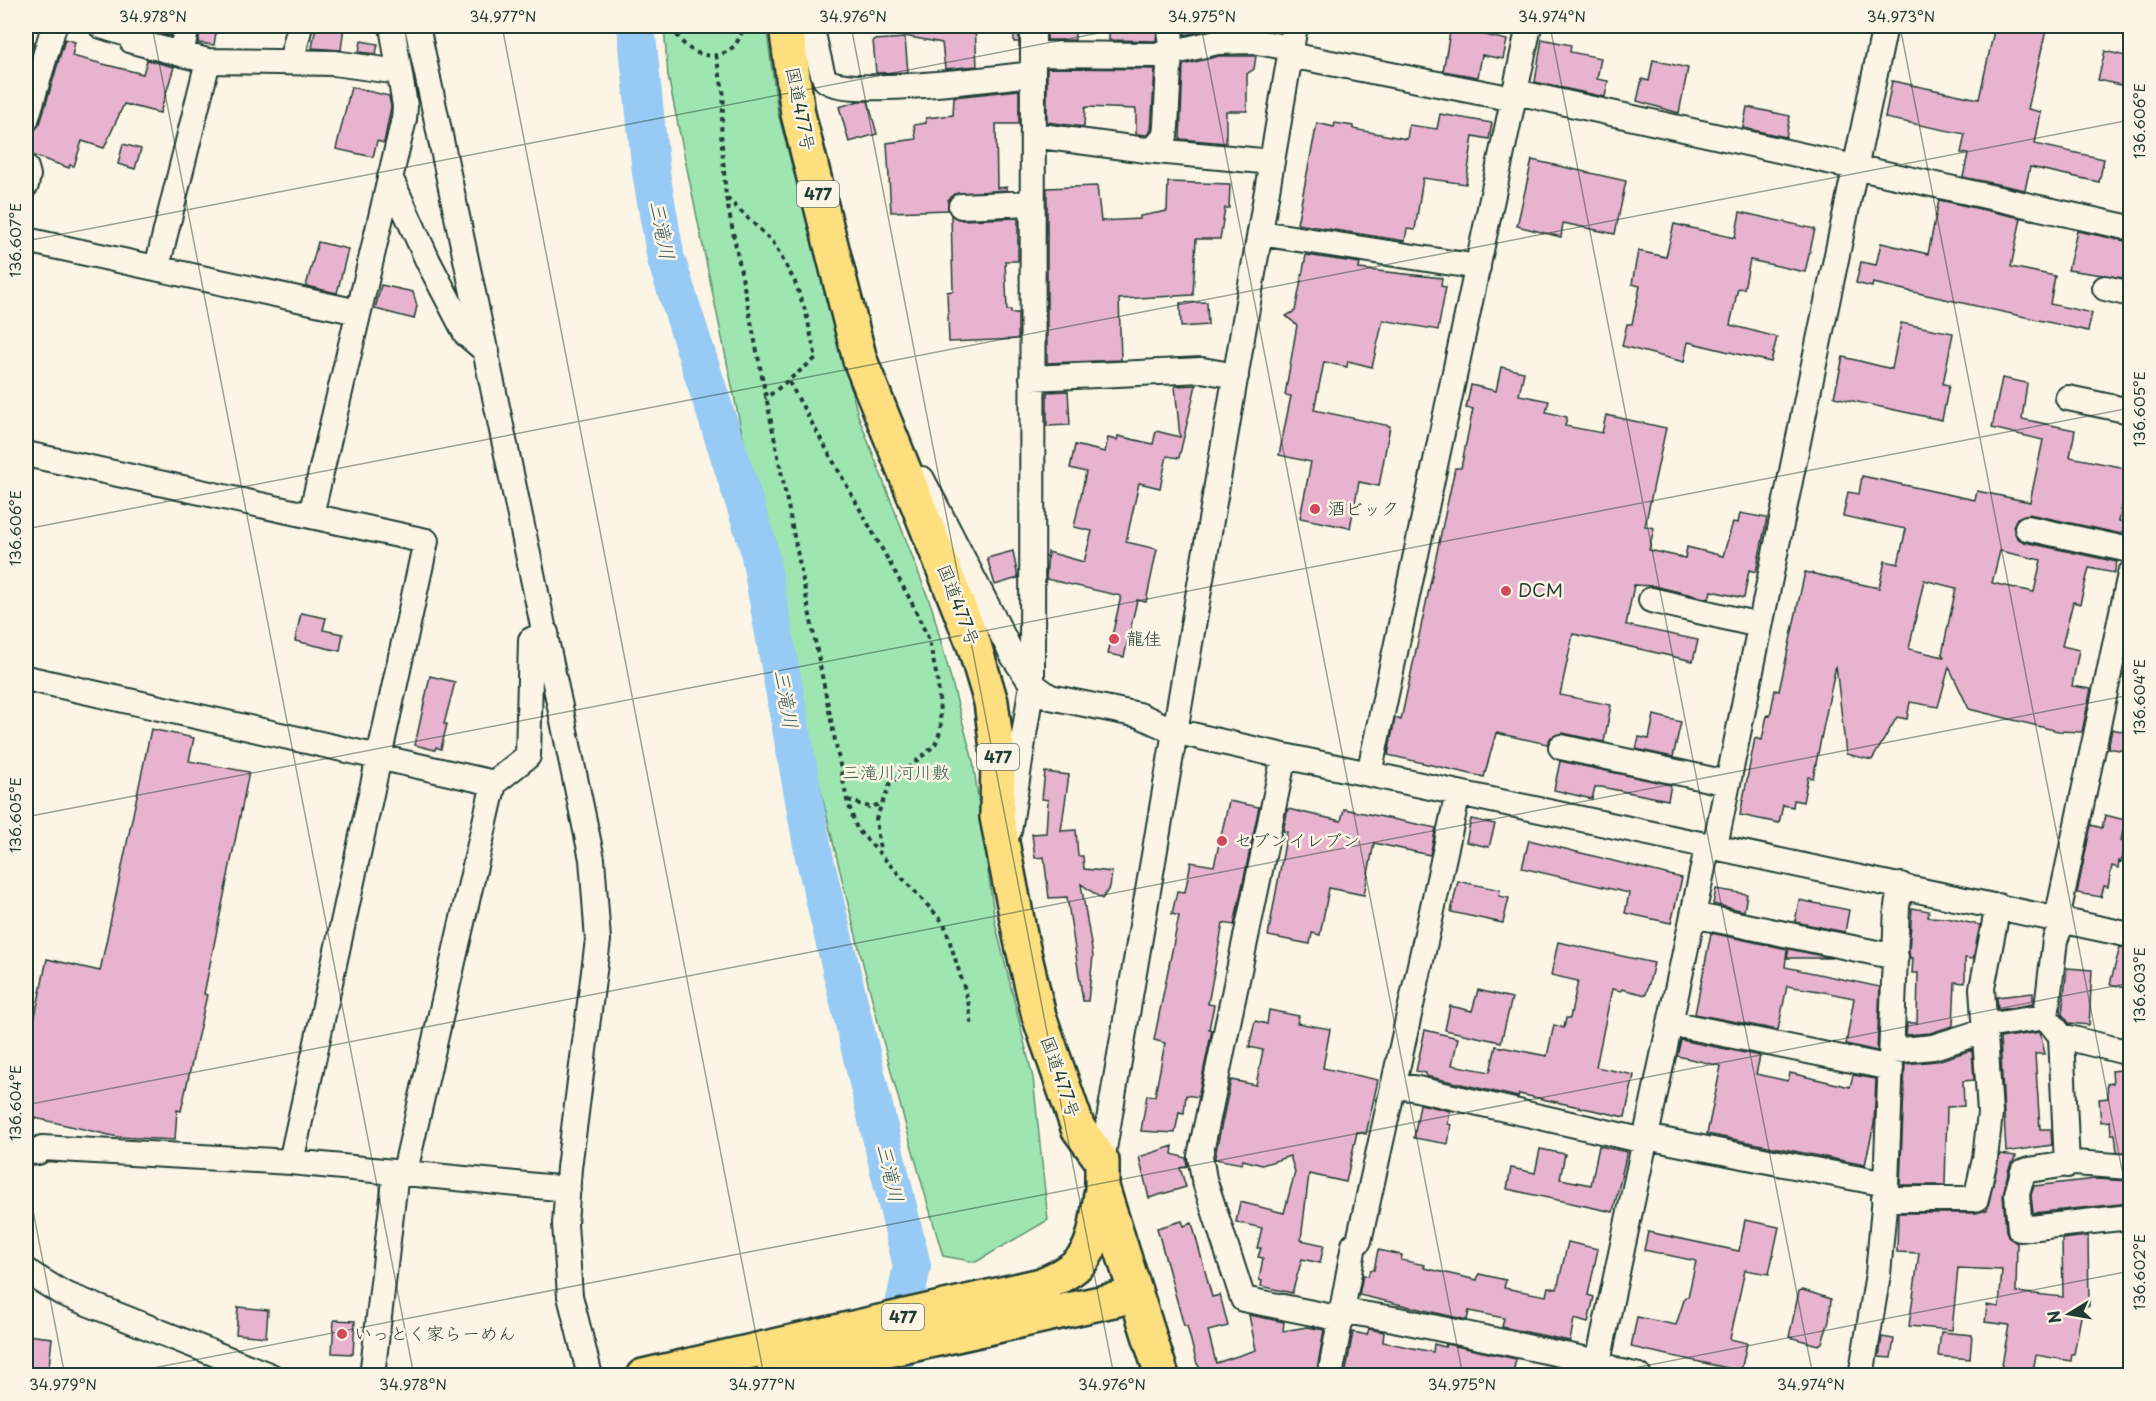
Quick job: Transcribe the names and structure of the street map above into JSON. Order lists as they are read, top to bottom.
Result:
{
  "streets": {
    "highway": ["国道477号", "477"]
  },
  "crossings": [
    ["国道477号", "477"]
  ],
  "water": ["三滝川"],
  "parks": ["三滝川河川敷"],
  "places": [
    "酒ビック",
    "DCM",
    "龍佳",
    "セブンイレブン",
    "いっとく家らーめん"
  ],
  "north": "left",
  "coordinates": [
    "34.978°N",
    "34.977°N",
    "34.976°N",
    "34.975°N",
    "34.974°N",
    "34.973°N",
    "136.606°E",
    "136.607°E",
    "136.605°E",
    "136.604°E",
    "136.603°E",
    "136.602°E",
    "34.979°N"
  ]
}
